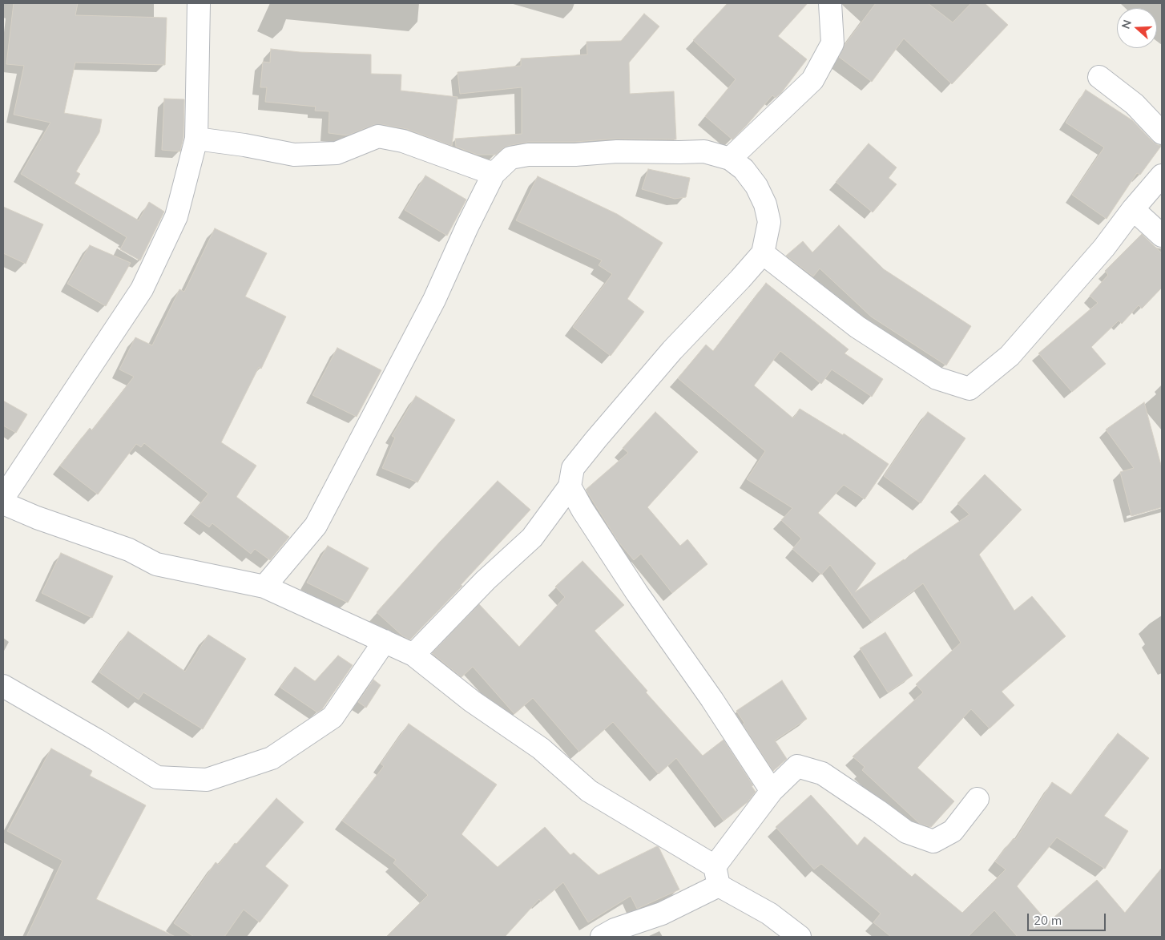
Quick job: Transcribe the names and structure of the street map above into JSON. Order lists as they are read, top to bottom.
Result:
{
  "scale_bar": "20 m",
  "north": "left"
}
